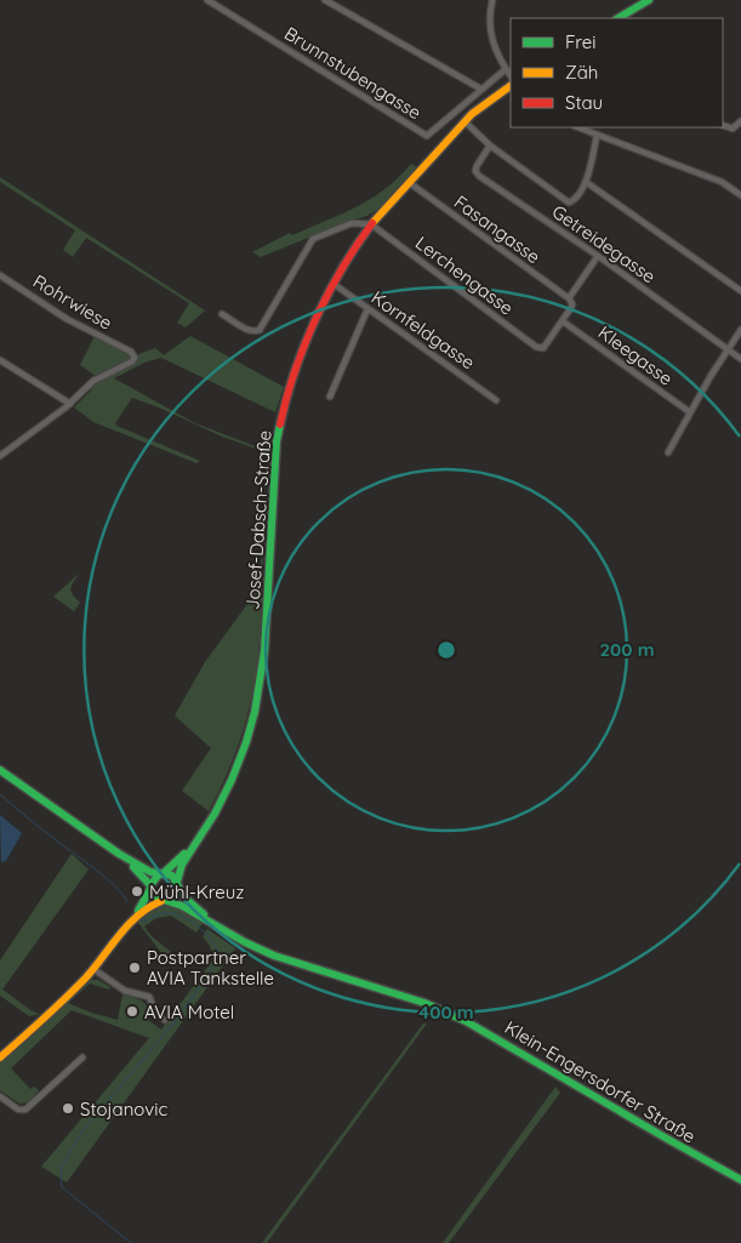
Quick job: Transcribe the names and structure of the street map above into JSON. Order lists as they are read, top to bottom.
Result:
{
  "streets": {
    "main road": ["Josef-Dabsch-Straße", "Klein-Engersdorfer Straße"],
    "street": [
      "Brunnstubengasse",
      "Fasangasse",
      "Getreidegasse",
      "Lerchengasse",
      "Rohrwiese",
      "Kornfeldgasse",
      "Kleegasse"
    ]
  },
  "crossings": [
    ["Fasangasse", "Josef-Dabsch-Straße"],
    ["Lerchengasse", "Kleegasse"],
    ["Lerchengasse", "Josef-Dabsch-Straße"],
    ["Kornfeldgasse", "Josef-Dabsch-Straße"],
    ["Josef-Dabsch-Straße", "Klein-Engersdorfer Straße"]
  ],
  "places": [
    "Mühl-Kreuz",
    "Postpartner AVIA Tankstelle",
    "AVIA Motel",
    "Stojanovic"
  ],
  "legend": ["Frei", "Zäh", "Stau"],
  "rings": ["200 m", "400 m"]
}
